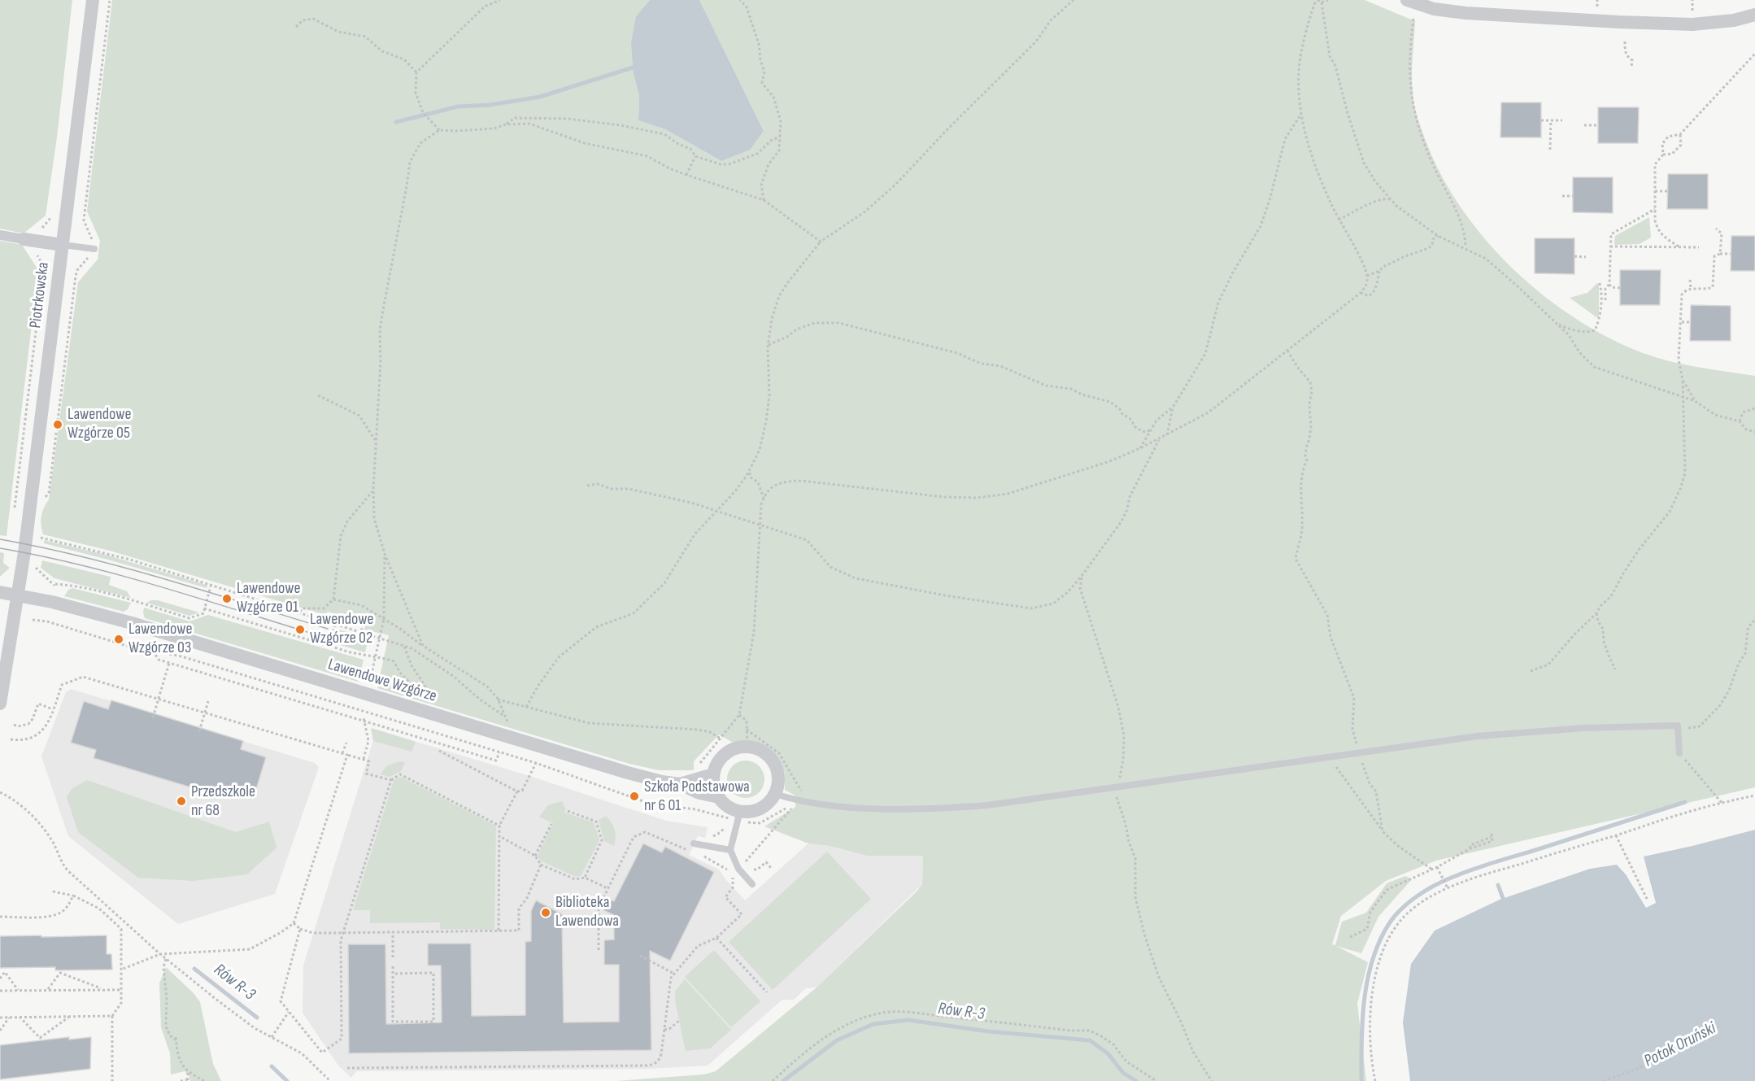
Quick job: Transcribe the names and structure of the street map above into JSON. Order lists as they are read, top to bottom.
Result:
{
  "streets": {
    "street": ["Piotrkowska", "Lawendowe Wzgórze"]
  },
  "crossings": [
    ["Piotrkowska", "Lawendowe Wzgórze"]
  ],
  "water": ["Rów R-3", "Potok Oruński"],
  "places": [
    "Lawendowe Wzgórze 05",
    "Lawendowe Wzgórze 01",
    "Lawendowe Wzgórze 02",
    "Lawendowe Wzgórze 03",
    "Szkoła Podstawowa nr 6 01",
    "Przedszkole nr 68",
    "Biblioteka Lawendowa"
  ]
}
